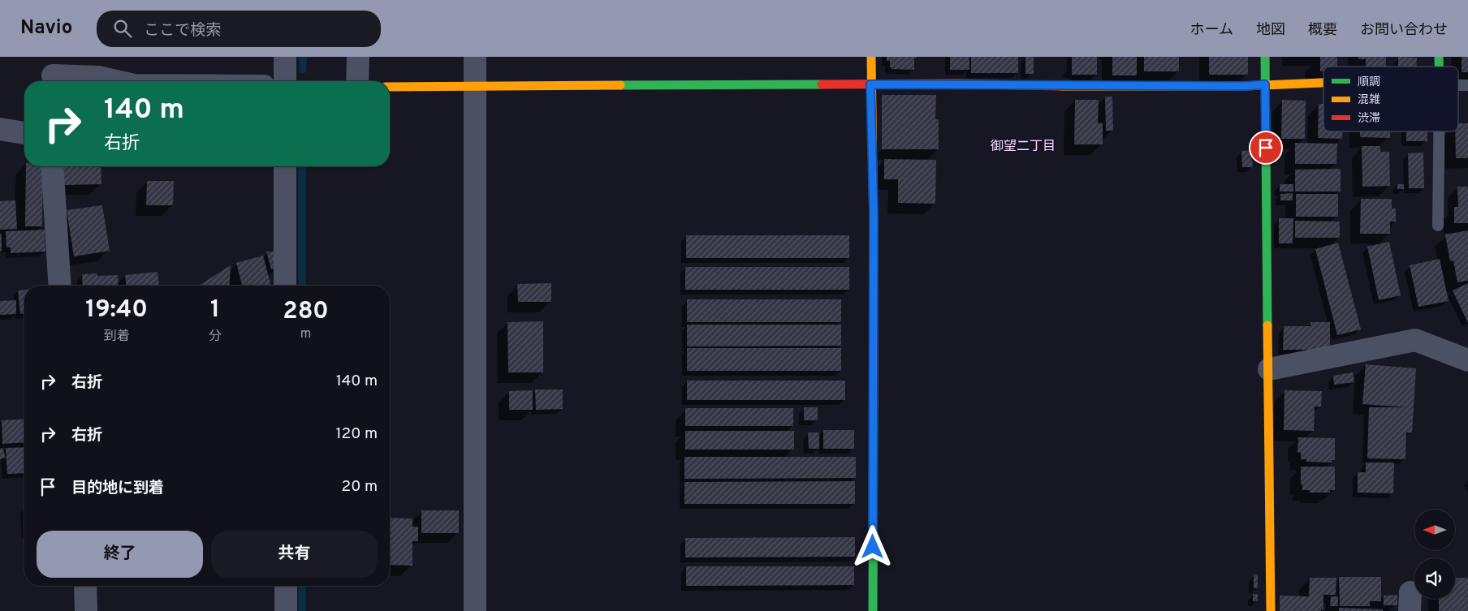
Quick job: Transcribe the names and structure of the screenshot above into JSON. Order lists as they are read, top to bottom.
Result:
{
  "districts": ["御望二丁目"],
  "legend": ["順調", "混雑", "渋滞"],
  "north": "left",
  "page": {
    "header": "Navio",
    "search": "ここで検索",
    "nav": [
      "ホーム",
      "地図",
      "概要",
      "お問い合わせ"
    ],
    "turn": ["140 m", "右折"],
    "eta": [
      "19:40",
      "到着",
      "1",
      "分",
      "280",
      "m"
    ],
    "list": [
      {
        "name": "右折",
        "value": "140 m"
      },
      {
        "name": "右折",
        "value": "120 m"
      },
      {
        "name": "目的地に到着",
        "value": "20 m"
      }
    ],
    "buttons": ["終了", "共有"]
  }
}
